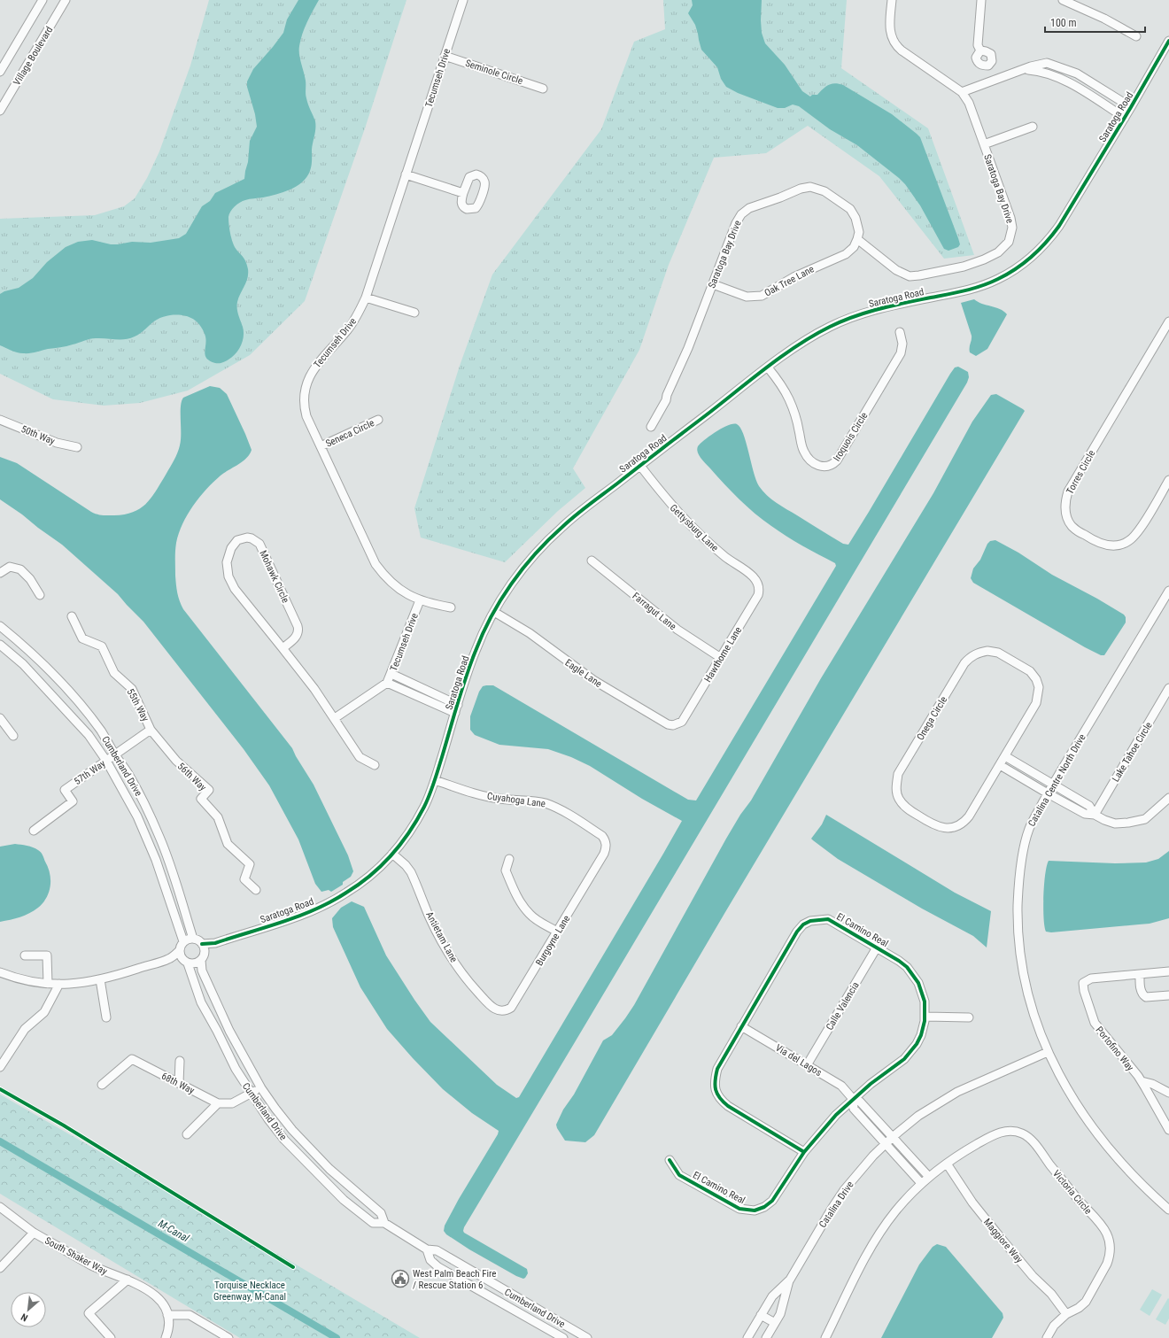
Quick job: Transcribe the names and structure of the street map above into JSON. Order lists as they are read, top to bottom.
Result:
{
  "streets": {
    "street": [
      "Village Boulevard",
      "Seminole Circle",
      "Tecumseh Drive",
      "Saratoga Road",
      "Saratoga Bay Drive",
      "Oak Tree Lane",
      "Seneca Circle",
      "50th Way",
      "Iroquois Circle",
      "Torres Circle",
      "Gettysburg Lane",
      "Mohawk Circle",
      "Farragut Lane",
      "Hawthorne Lane",
      "Eagle Lane",
      "55th Way",
      "Onega Circle",
      "Lake Tahoe Circle",
      "Cumberland Drive",
      "57th Way",
      "56th Way",
      "Catalina Centre North Drive",
      "Cuyahoga Lane",
      "El Camino Real",
      "Antietam Lane",
      "Burgoyne Lane",
      "Calle Valencia",
      "Portofino Way",
      "Via del Lagos",
      "68th Way",
      "Victoria Circle",
      "Catalina Drive",
      "Maggiore Way",
      "South Shaker Way"
    ]
  },
  "crossings": [
    ["Seminole Circle", "Tecumseh Drive"],
    ["Tecumseh Drive", "Saratoga Road"],
    ["Tecumseh Drive", "Seneca Circle"],
    ["Saratoga Road", "Iroquois Circle"],
    ["Saratoga Road", "Gettysburg Lane"],
    ["Saratoga Road", "Eagle Lane"],
    ["Saratoga Road", "Cumberland Drive"],
    ["Saratoga Road", "Cuyahoga Lane"],
    ["Saratoga Road", "Antietam Lane"],
    ["Saratoga Bay Drive", "Oak Tree Lane"],
    ["Gettysburg Lane", "Hawthorne Lane"],
    ["Farragut Lane", "Hawthorne Lane"],
    ["Hawthorne Lane", "Eagle Lane"],
    ["55th Way", "Cumberland Drive"],
    ["55th Way", "57th Way"],
    ["55th Way", "56th Way"],
    ["Cumberland Drive", "57th Way"],
    ["Cuyahoga Lane", "Burgoyne Lane"],
    ["El Camino Real", "Calle Valencia"],
    ["El Camino Real", "Via del Lagos"],
    ["Antietam Lane", "Burgoyne Lane"],
    ["Calle Valencia", "Via del Lagos"],
    ["Via del Lagos", "Catalina Drive"],
    ["Victoria Circle", "Maggiore Way"]
  ],
  "water": ["M-Canal"],
  "parks": ["Torquise Necklace Greenway, M-Canal"],
  "places": {
    "public building": ["West Palm Beach Fire / Rescue Station 6"]
  },
  "scale_bar": "100 m",
  "north": "bottom left"
}
